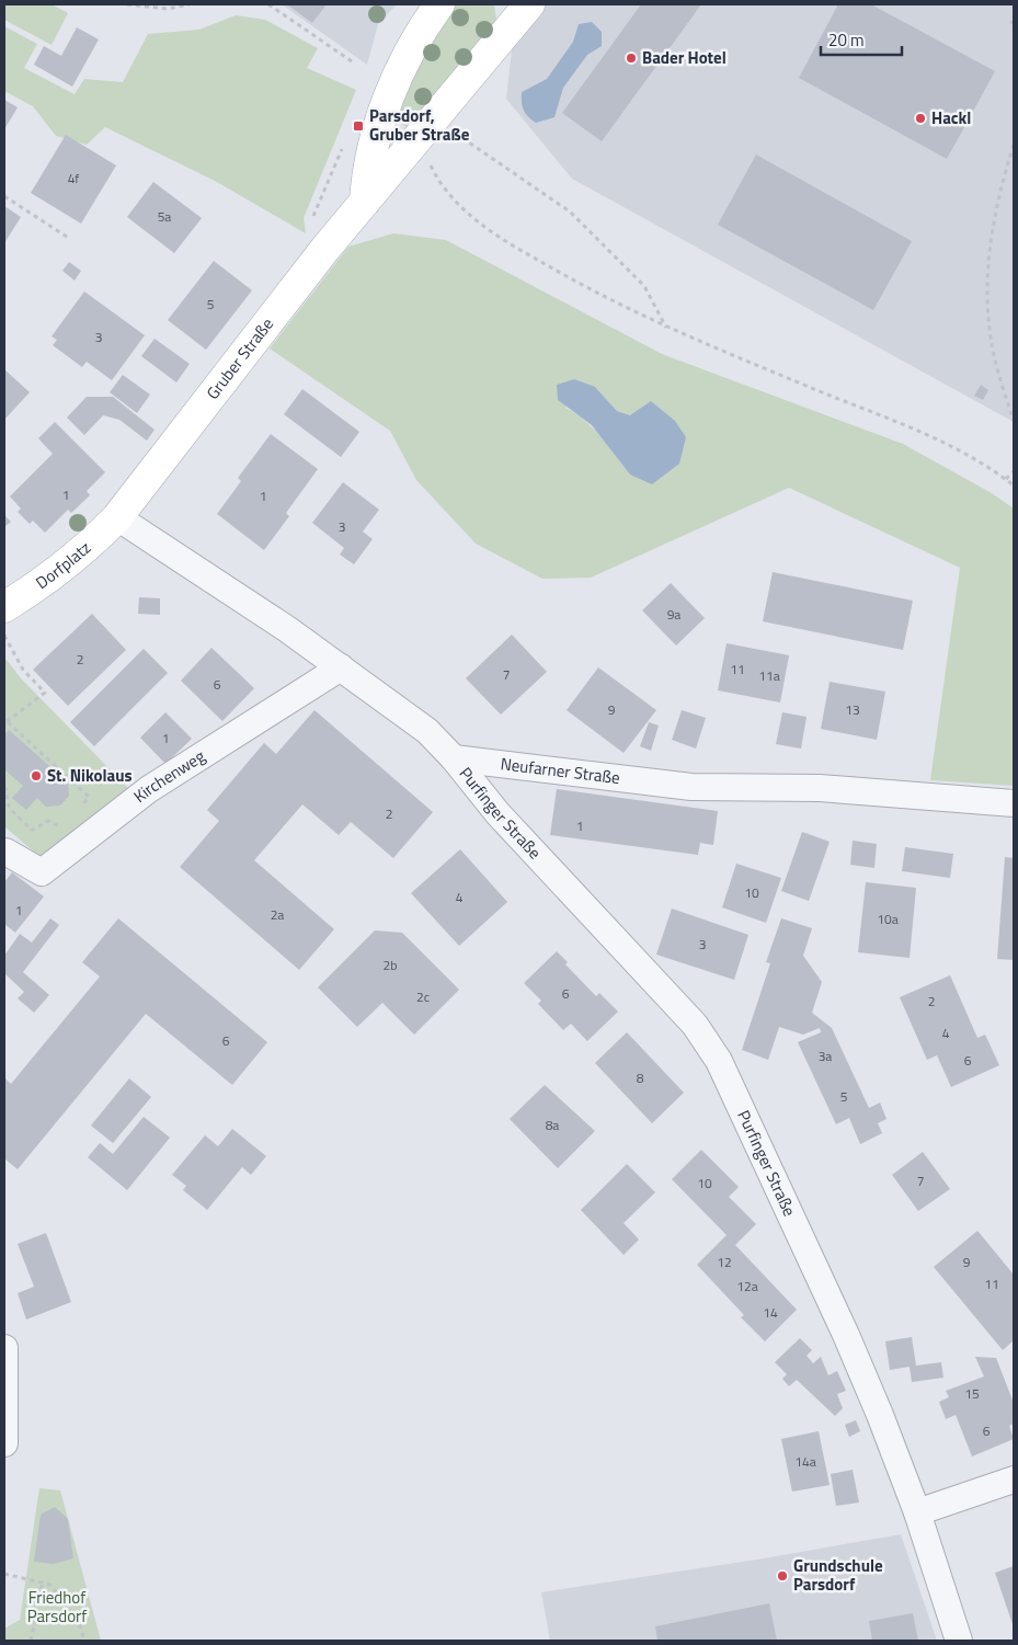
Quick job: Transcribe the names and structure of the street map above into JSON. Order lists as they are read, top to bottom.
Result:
{
  "streets": {
    "street": [
      "Gruber Straße",
      "Dorfplatz",
      "Neufarner Straße",
      "Kirchenweg",
      "Purfinger Straße"
    ]
  },
  "crossings": [
    ["Gruber Straße", "Dorfplatz"],
    ["Neufarner Straße", "Purfinger Straße"]
  ],
  "parks": ["Friedhof Parsdorf"],
  "places": {
    "other": [
      "Bader Hotel",
      "Hackl",
      "St. Nikolaus",
      "Grundschule Parsdorf"
    ],
    "transit": ["Parsdorf, Gruber Straße"]
  },
  "house_numbers": [
    "4f",
    "5a",
    "5",
    "3",
    "1",
    "1",
    "3",
    "9a",
    "2",
    "11",
    "7",
    "11a",
    "6",
    "9",
    "13",
    "1",
    "2",
    "1",
    "10",
    "4",
    "1",
    "2a",
    "10a",
    "3",
    "2b",
    "6",
    "2c",
    "2",
    "4",
    "6",
    "3a",
    "6",
    "8",
    "5",
    "8a",
    "7",
    "10",
    "12",
    "9",
    "11",
    "12a",
    "14",
    "15",
    "6",
    "14a"
  ],
  "scale_bar": "20 m"
}
